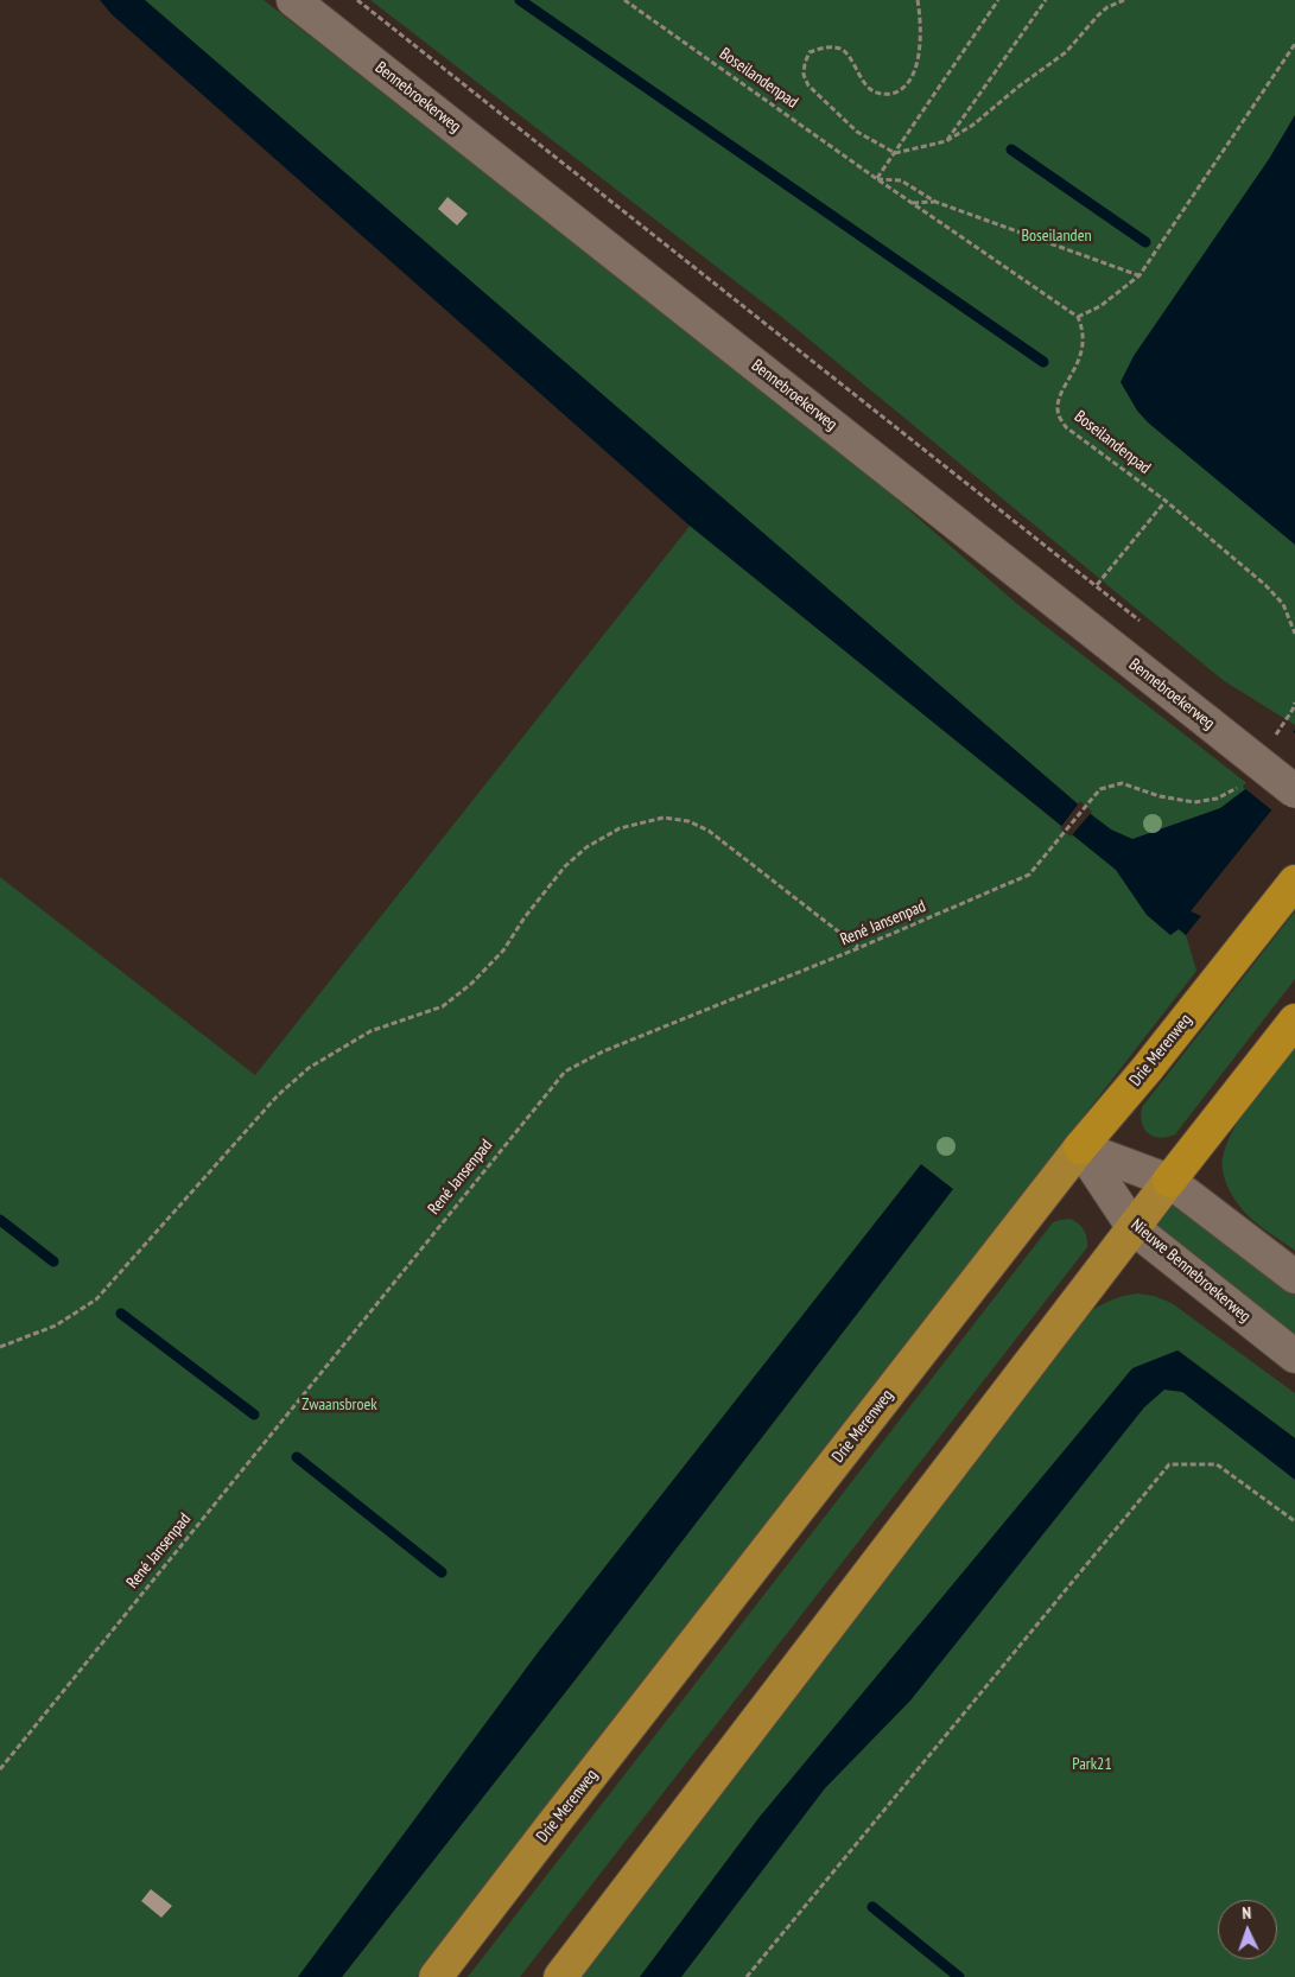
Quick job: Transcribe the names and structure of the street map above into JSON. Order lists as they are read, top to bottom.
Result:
{
  "streets": {
    "highway": ["Drie Merenweg"],
    "street": ["Bennebroekerweg", "Nieuwe Bennebroekerweg"],
    "path": ["Boseilandenpad", "René Jansenpad"]
  },
  "crossings": [
    ["Drie Merenweg", "Nieuwe Bennebroekerweg"]
  ],
  "parks": ["Boseilanden", "Zwaansbroek", "Park21"],
  "north": "top"
}
